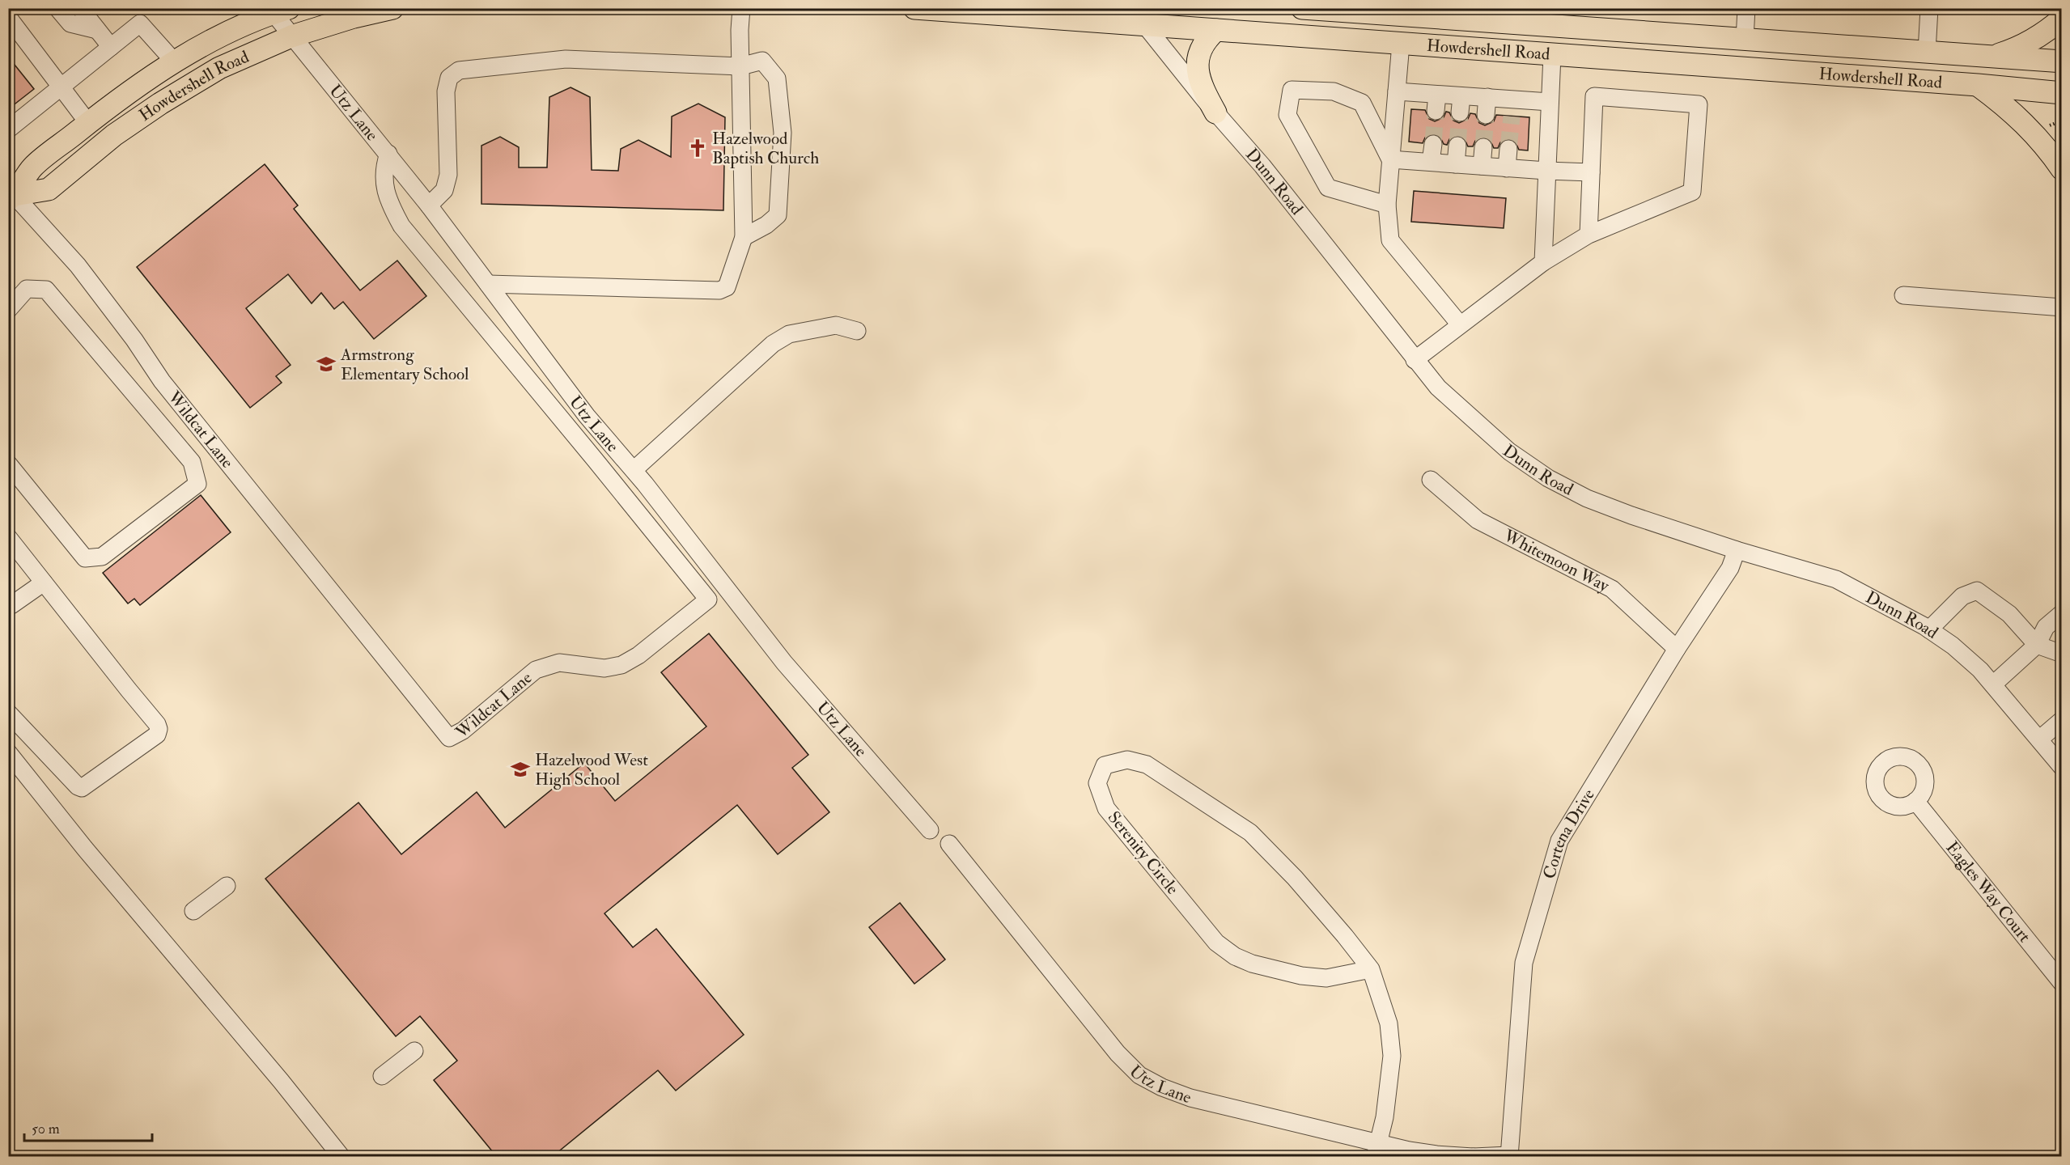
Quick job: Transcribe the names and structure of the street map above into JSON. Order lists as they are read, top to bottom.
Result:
{
  "streets": {
    "main road": ["Howdershell Road"],
    "street": [
      "Utz Lane",
      "Dunn Road",
      "Wildcat Lane",
      "Whitemoon Way",
      "Cortena Drive",
      "Serenity Circle",
      "Eagles Way Court"
    ]
  },
  "crossings": [
    ["Howdershell Road", "Utz Lane"],
    ["Howdershell Road", "Dunn Road"],
    ["Howdershell Road", "Wildcat Lane"],
    ["Utz Lane", "Wildcat Lane"],
    ["Utz Lane", "Cortena Drive"],
    ["Utz Lane", "Serenity Circle"],
    ["Dunn Road", "Cortena Drive"],
    ["Whitemoon Way", "Cortena Drive"]
  ],
  "places": {
    "church": ["Hazelwood Baptish Church"],
    "school or university": ["Armstrong Elementary School", "Hazelwood West High School"]
  },
  "scale_bar": "50 m"
}
